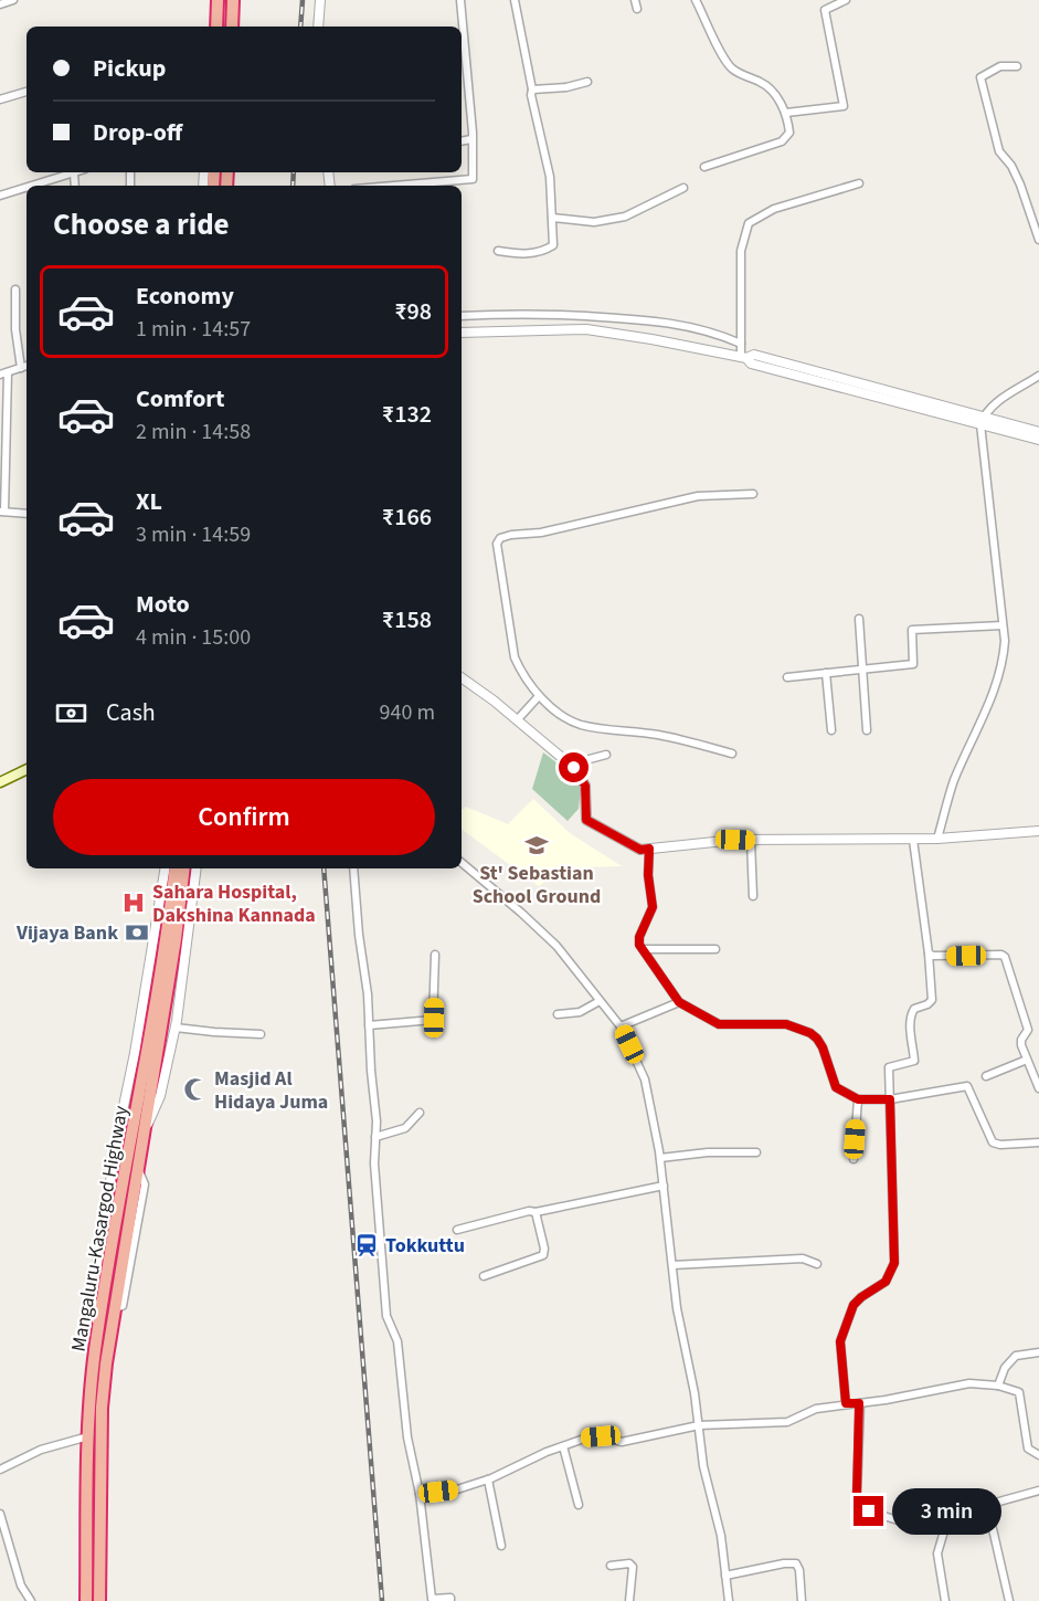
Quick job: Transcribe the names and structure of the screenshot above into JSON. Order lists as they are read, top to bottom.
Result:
{
  "streets": {
    "highway": ["Mangaluru-Kasargod Highway"]
  },
  "places": {
    "school or university": ["St' Sebastian School Ground"],
    "hospital": ["Sahara Hospital, Dakshina Kannada"],
    "bank": ["Vijaya Bank"],
    "mosque": ["Masjid Al Hidaya Juma"],
    "station": ["Tokkuttu"]
  },
  "page": {
    "banner": ["Pickup", "Drop-off"],
    "heading": "Choose a ride",
    "list": [
      {
        "name": "Economy",
        "note": "1 min · 14:57",
        "value": "₹98"
      },
      {
        "name": "Comfort",
        "note": "2 min · 14:58",
        "value": "₹132"
      },
      {
        "name": "XL",
        "note": "3 min · 14:59",
        "value": "₹166"
      },
      {
        "name": "Moto",
        "note": "4 min · 15:00",
        "value": "₹158"
      }
    ],
    "pay": ["Cash", "940 m"],
    "buttons": "Confirm",
    "bubble": "3 min"
  }
}
